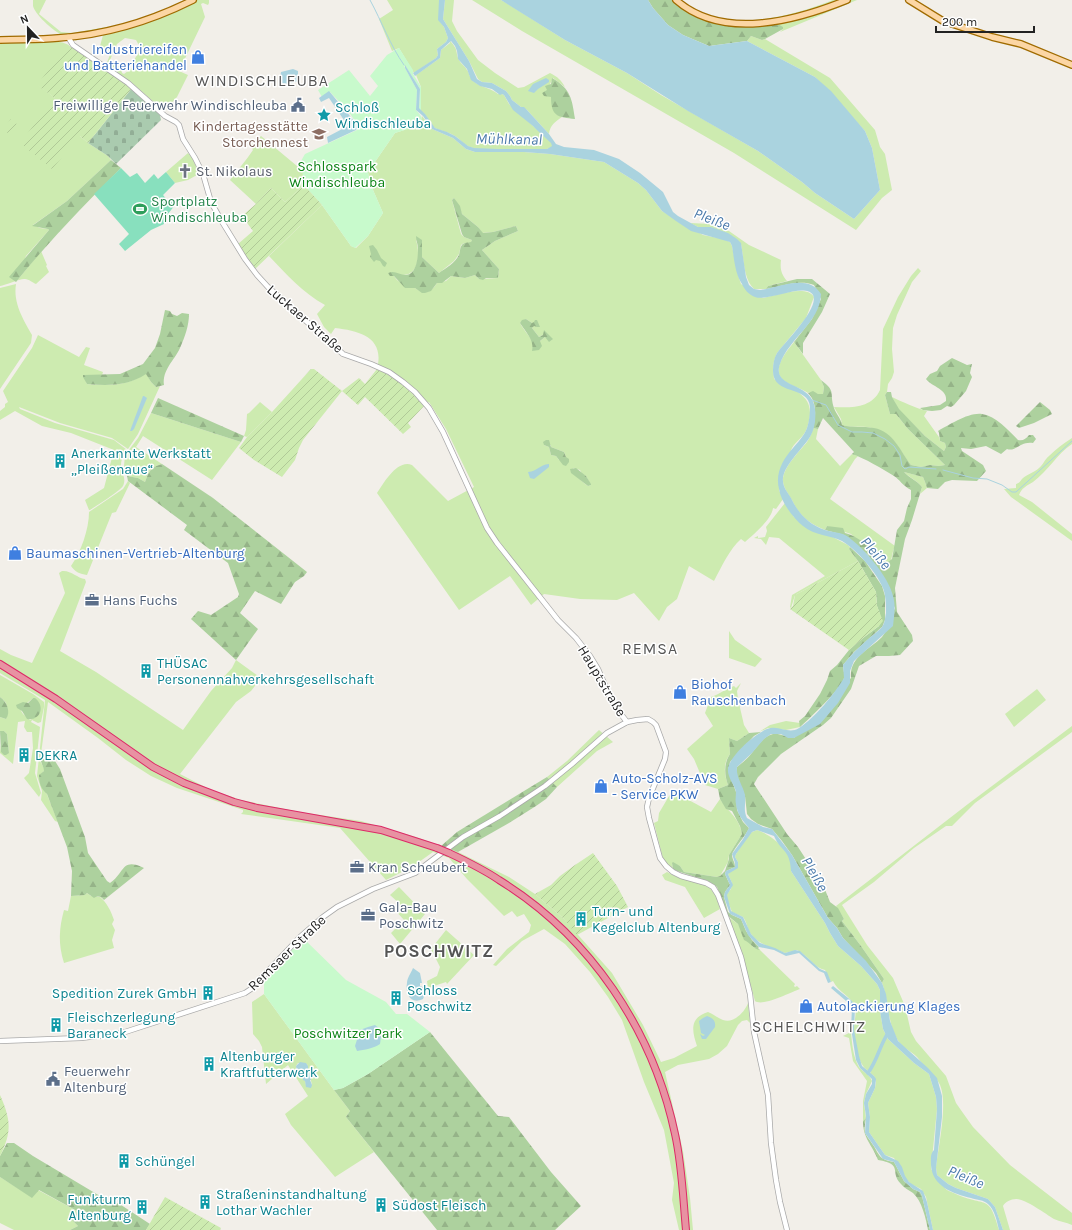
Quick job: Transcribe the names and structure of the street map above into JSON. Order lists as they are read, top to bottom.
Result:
{
  "streets": {
    "street": ["Luckaer Straße", "Hauptstraße", "Remsaer Straße"]
  },
  "crossings": [
    ["Luckaer Straße", "Hauptstraße"],
    ["Hauptstraße", "Remsaer Straße"]
  ],
  "districts": [
    "WINDISCHLEUBA",
    "REMSA",
    "POSCHWITZ",
    "SCHELCHWITZ"
  ],
  "water": ["Mühlkanal", "Pleiße"],
  "parks": ["Schlosspark Windischleuba", "Poschwitzer Park"],
  "places": {
    "shop": [
      "Industriereifen und Batteriehandel",
      "Baumaschinen-Vertrieb-Altenburg",
      "Biohof Rauschenbach",
      "Auto-Scholz-AVS - Service PKW",
      "Autolackierung Klages"
    ],
    "public building": ["Freiwillige Feuerwehr Windischleuba", "Feuerwehr Altenburg"],
    "place": ["Schloß Windischleuba"],
    "school or university": ["Kindertagesstätte Storchennest"],
    "church": ["St. Nikolaus"],
    "sports": ["Sportplatz Windischleuba"],
    "building": [
      "Anerkannte Werkstatt „Pleißenaue“",
      "THÜSAC Personennahverkehrsgesellschaft",
      "DEKRA",
      "Turn- und Kegelclub Altenburg",
      "Spedition Zurek GmbH",
      "Schloss Poschwitz",
      "Fleischzerlegung Baraneck",
      "Altenburger Kraftfutterwerk",
      "Schüngel",
      "Straßeninstandhaltung Lothar Wachler",
      "Südost Fleisch",
      "Funkturm Altenburg"
    ],
    "office": ["Hans Fuchs", "Kran Scheubert", "Gala-Bau Poschwitz"]
  },
  "scale_bar": "200 m",
  "north": "top"
}
